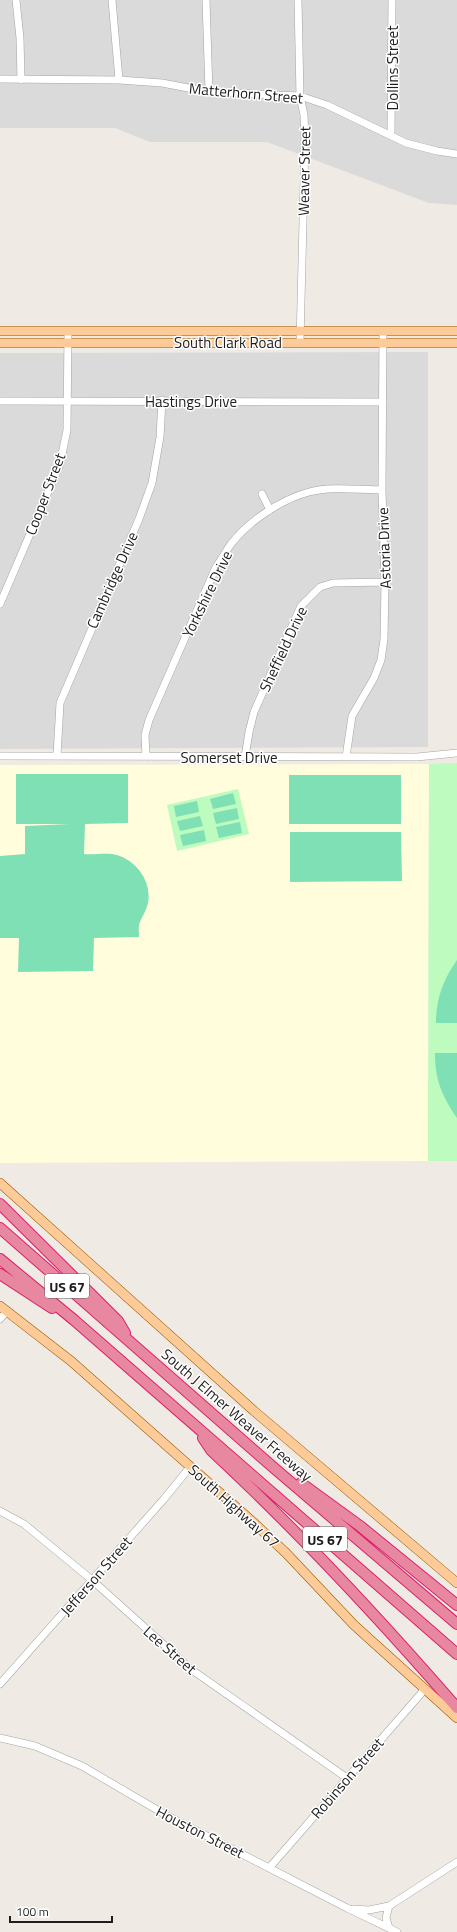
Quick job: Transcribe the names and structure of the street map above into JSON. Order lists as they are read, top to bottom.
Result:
{
  "streets": {
    "highway": ["US 67", "South J Elmer Weaver Freeway"],
    "main road": ["South Clark Road", "South Highway 67"],
    "street": [
      "Dollins Street",
      "Matterhorn Street",
      "Weaver Street",
      "Hastings Drive",
      "Cooper Street",
      "Astoria Drive",
      "Cambridge Drive",
      "Yorkshire Drive",
      "Sheffield Drive",
      "Somerset Drive",
      "Jefferson Street",
      "Lee Street",
      "Robinson Street",
      "Houston Street"
    ]
  },
  "crossings": [
    ["Dollins Street", "Matterhorn Street"],
    ["Matterhorn Street", "Weaver Street"],
    ["Weaver Street", "South Clark Road"],
    ["South Clark Road", "Cooper Street"],
    ["South Clark Road", "Astoria Drive"],
    ["Hastings Drive", "Cooper Street"],
    ["Hastings Drive", "Astoria Drive"],
    ["Hastings Drive", "Cambridge Drive"],
    ["Astoria Drive", "Yorkshire Drive"],
    ["Astoria Drive", "Sheffield Drive"],
    ["Astoria Drive", "Somerset Drive"],
    ["Cambridge Drive", "Somerset Drive"],
    ["Yorkshire Drive", "Somerset Drive"],
    ["Sheffield Drive", "Somerset Drive"],
    ["South Highway 67", "Jefferson Street"],
    ["South Highway 67", "Robinson Street"],
    ["Jefferson Street", "Lee Street"],
    ["Lee Street", "Robinson Street"],
    ["Robinson Street", "Houston Street"]
  ],
  "scale_bar": "100 m"
}
